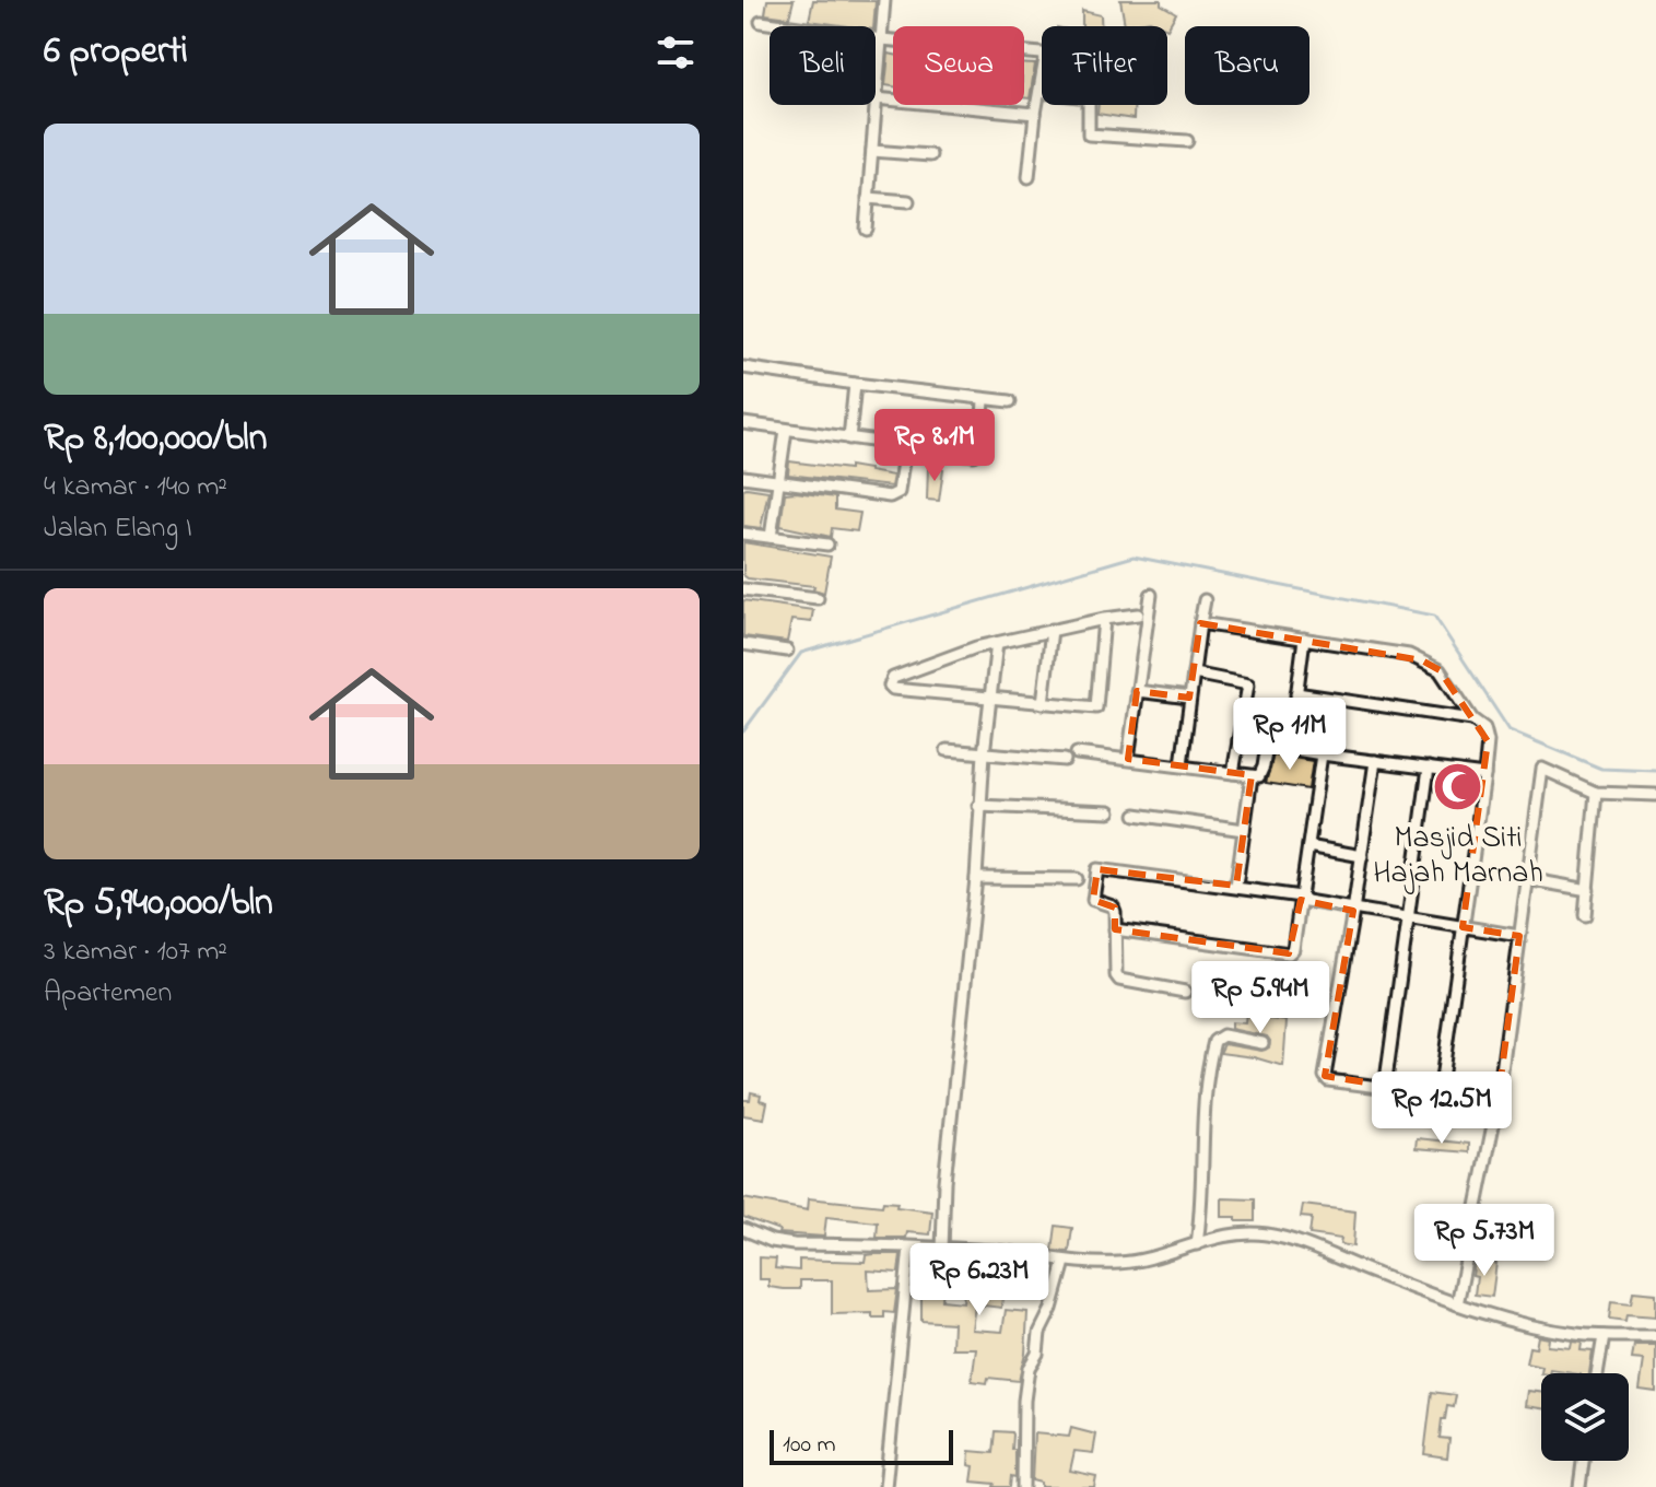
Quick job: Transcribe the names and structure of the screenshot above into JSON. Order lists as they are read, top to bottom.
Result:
{
  "places": {
    "mosque": ["Masjid Siti Hajah Marnah"]
  },
  "scale_bar": "100 m",
  "page": {
    "heading": "6 properti",
    "chip": [
      "Beli",
      "Sewa",
      "Filter",
      "Baru"
    ],
    "list": [
      {
        "name": "Rp 8,100,000/bln",
        "note": "4 kamar · 140 m² · Jalan Elang I"
      },
      {
        "name": "Rp 5,940,000/bln",
        "note": "3 kamar · 107 m² · Apartemen"
      }
    ],
    "price": [
      "Rp 8.1M",
      "Rp 11M",
      "Rp 5.94M",
      "Rp 12.5M",
      "Rp 5.73M",
      "Rp 6.23M"
    ],
    "scale": "100 m"
  }
}
